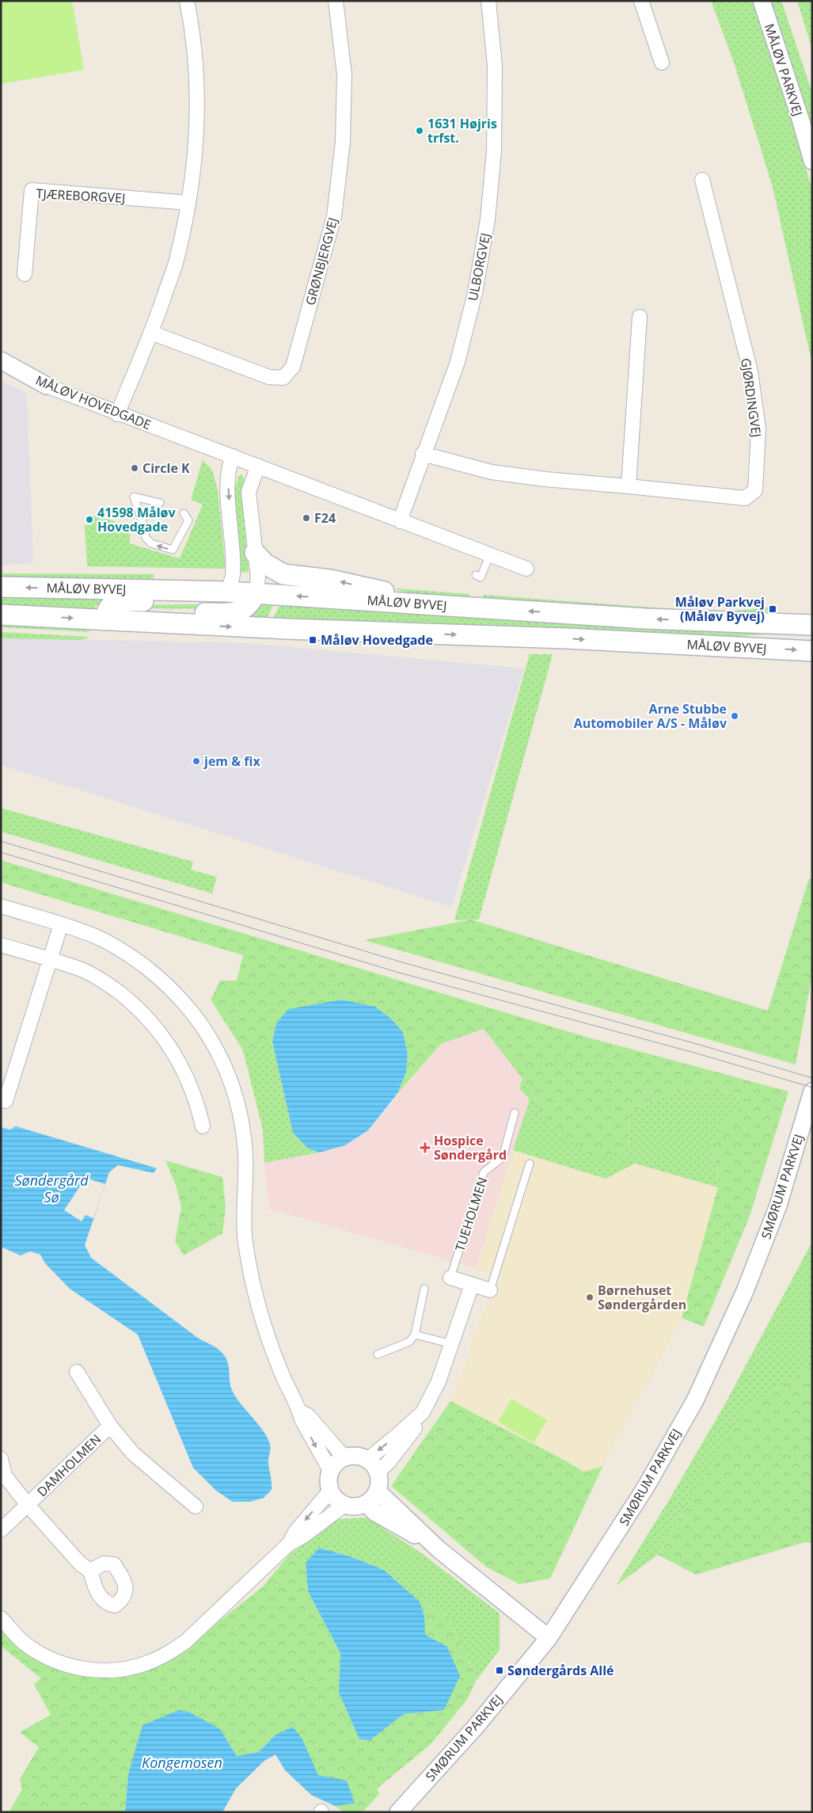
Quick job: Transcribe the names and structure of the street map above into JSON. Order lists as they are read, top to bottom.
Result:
{
  "streets": {
    "main road": ["MÅLØV BYVEJ"],
    "street": [
      "MÅLØV PARKVEJ",
      "TJÆREBORGVEJ",
      "GRØNBJERGVEJ",
      "ULBORGVEJ",
      "GJØRDINGVEJ",
      "MÅLØV HOVEDGADE",
      "SMØRUM PARKVEJ",
      "TUEHOLMEN",
      "DAMHOLMEN"
    ]
  },
  "crossings": [
    ["ULBORGVEJ", "GJØRDINGVEJ"],
    ["ULBORGVEJ", "MÅLØV HOVEDGADE"]
  ],
  "water": ["Søndergård Sø", "Kongemosen"],
  "places": {
    "other": [
      "1631 Højris trfst.",
      "Circle K",
      "F24",
      "41598 Måløv Hovedgade",
      "Arne Stubbe Automobiler A/S - Måløv",
      "jem & fix",
      "Børnehuset Søndergården"
    ],
    "transit": ["Måløv Parkvej (Måløv Byvej)", "Måløv Hovedgade", "Søndergårds Allé"],
    "health": ["Hospice Søndergård"]
  }
}
